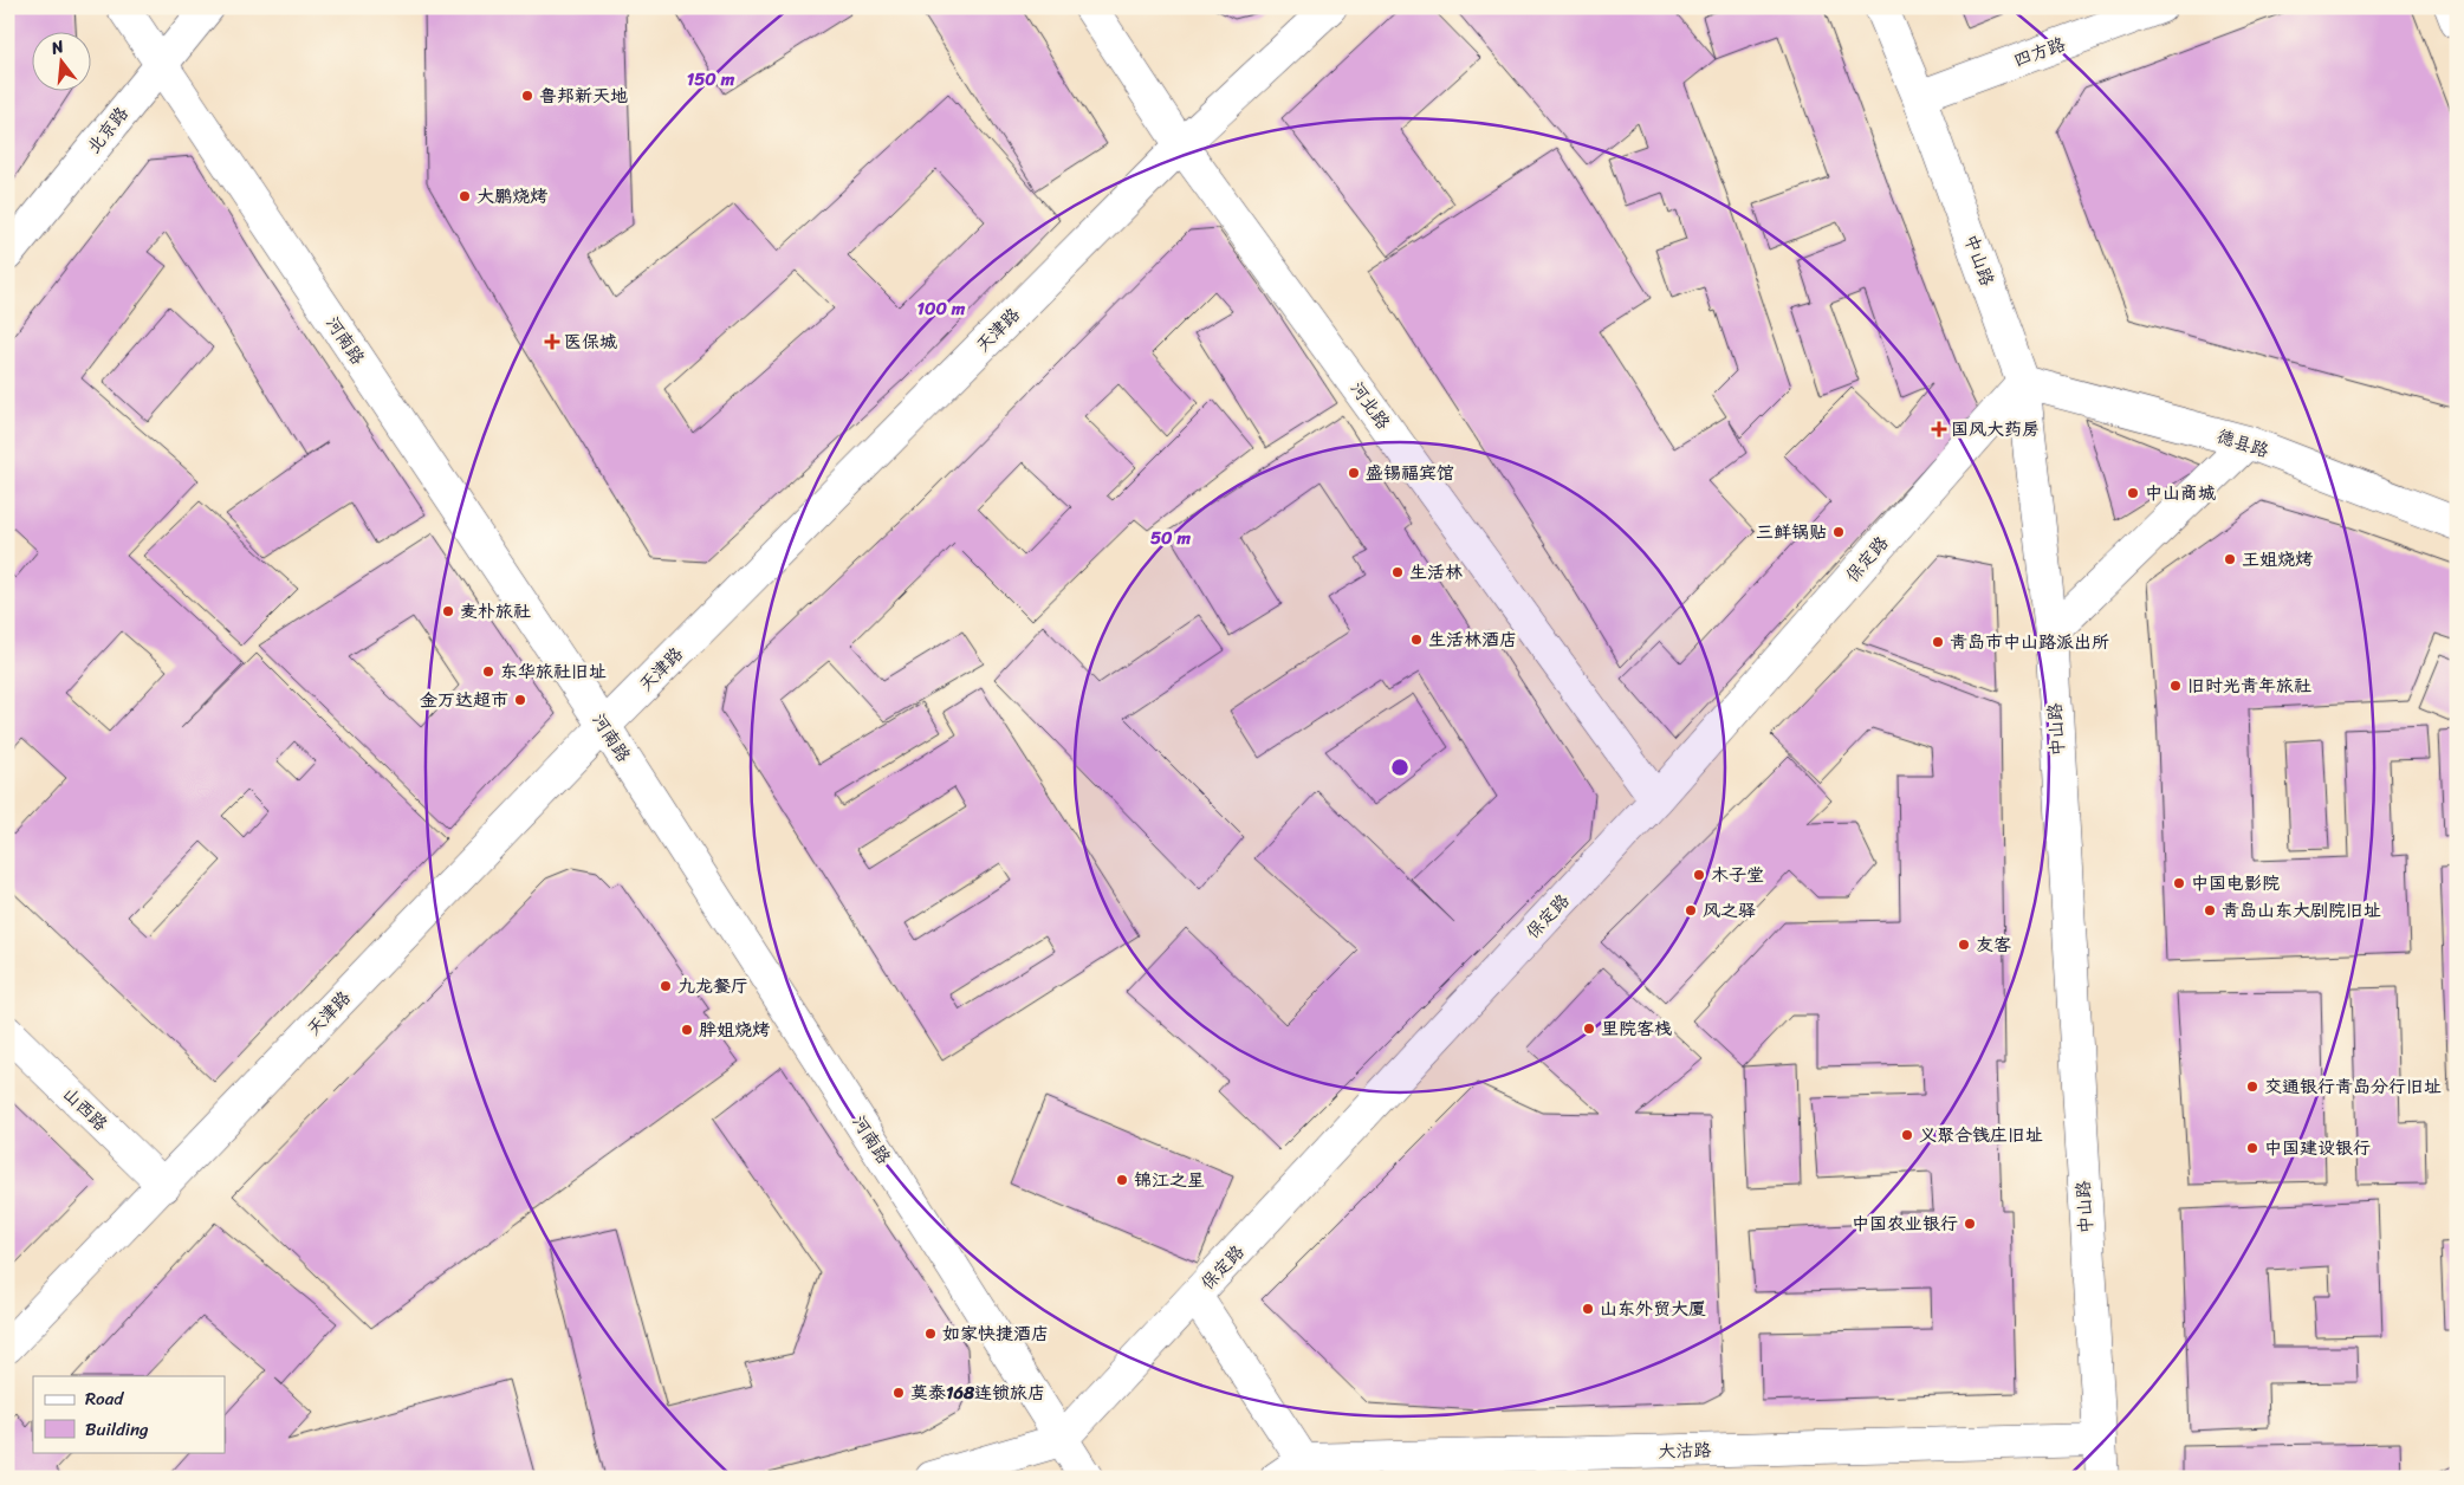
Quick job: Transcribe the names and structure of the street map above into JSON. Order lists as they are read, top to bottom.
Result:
{
  "streets": {
    "street": [
      "四方路",
      "北京路",
      "中山路",
      "天津路",
      "河南路",
      "河北路",
      "德县路",
      "保定路",
      "山西路",
      "大沽路"
    ]
  },
  "crossings": [
    ["四方路", "中山路"],
    ["北京路", "河南路"],
    ["中山路", "德县路"],
    ["中山路", "保定路"],
    ["中山路", "大沽路"],
    ["天津路", "河南路"],
    ["天津路", "河北路"],
    ["天津路", "山西路"],
    ["河南路", "保定路"],
    ["河北路", "保定路"],
    ["德县路", "保定路"]
  ],
  "places": {
    "other": [
      "鲁邦新天地",
      "大鹏烧烤",
      "盛锡福宾馆",
      "中山商城",
      "三鲜锅贴",
      "王姐烧烤",
      "生活林",
      "麦朴旅社",
      "生活林酒店",
      "青岛市中山路派出所",
      "东华旅社旧址",
      "旧时光青年旅社",
      "金万达超市",
      "木子堂",
      "中国电影院",
      "风之驿",
      "青岛山东大剧院旧址",
      "友客",
      "九龙餐厅",
      "里院客栈",
      "胖姐烧烤",
      "交通银行青岛分行旧址",
      "义聚合钱庄旧址",
      "中国建设银行",
      "锦江之星",
      "中国农业银行",
      "山东外贸大厦",
      "如家快捷酒店",
      "莫泰168连锁旅店"
    ],
    "health": ["医保城", "国风大药房"]
  },
  "legend": ["Road", "Building"],
  "north": "top",
  "rings": ["150 m", "100 m", "50 m"]
}
